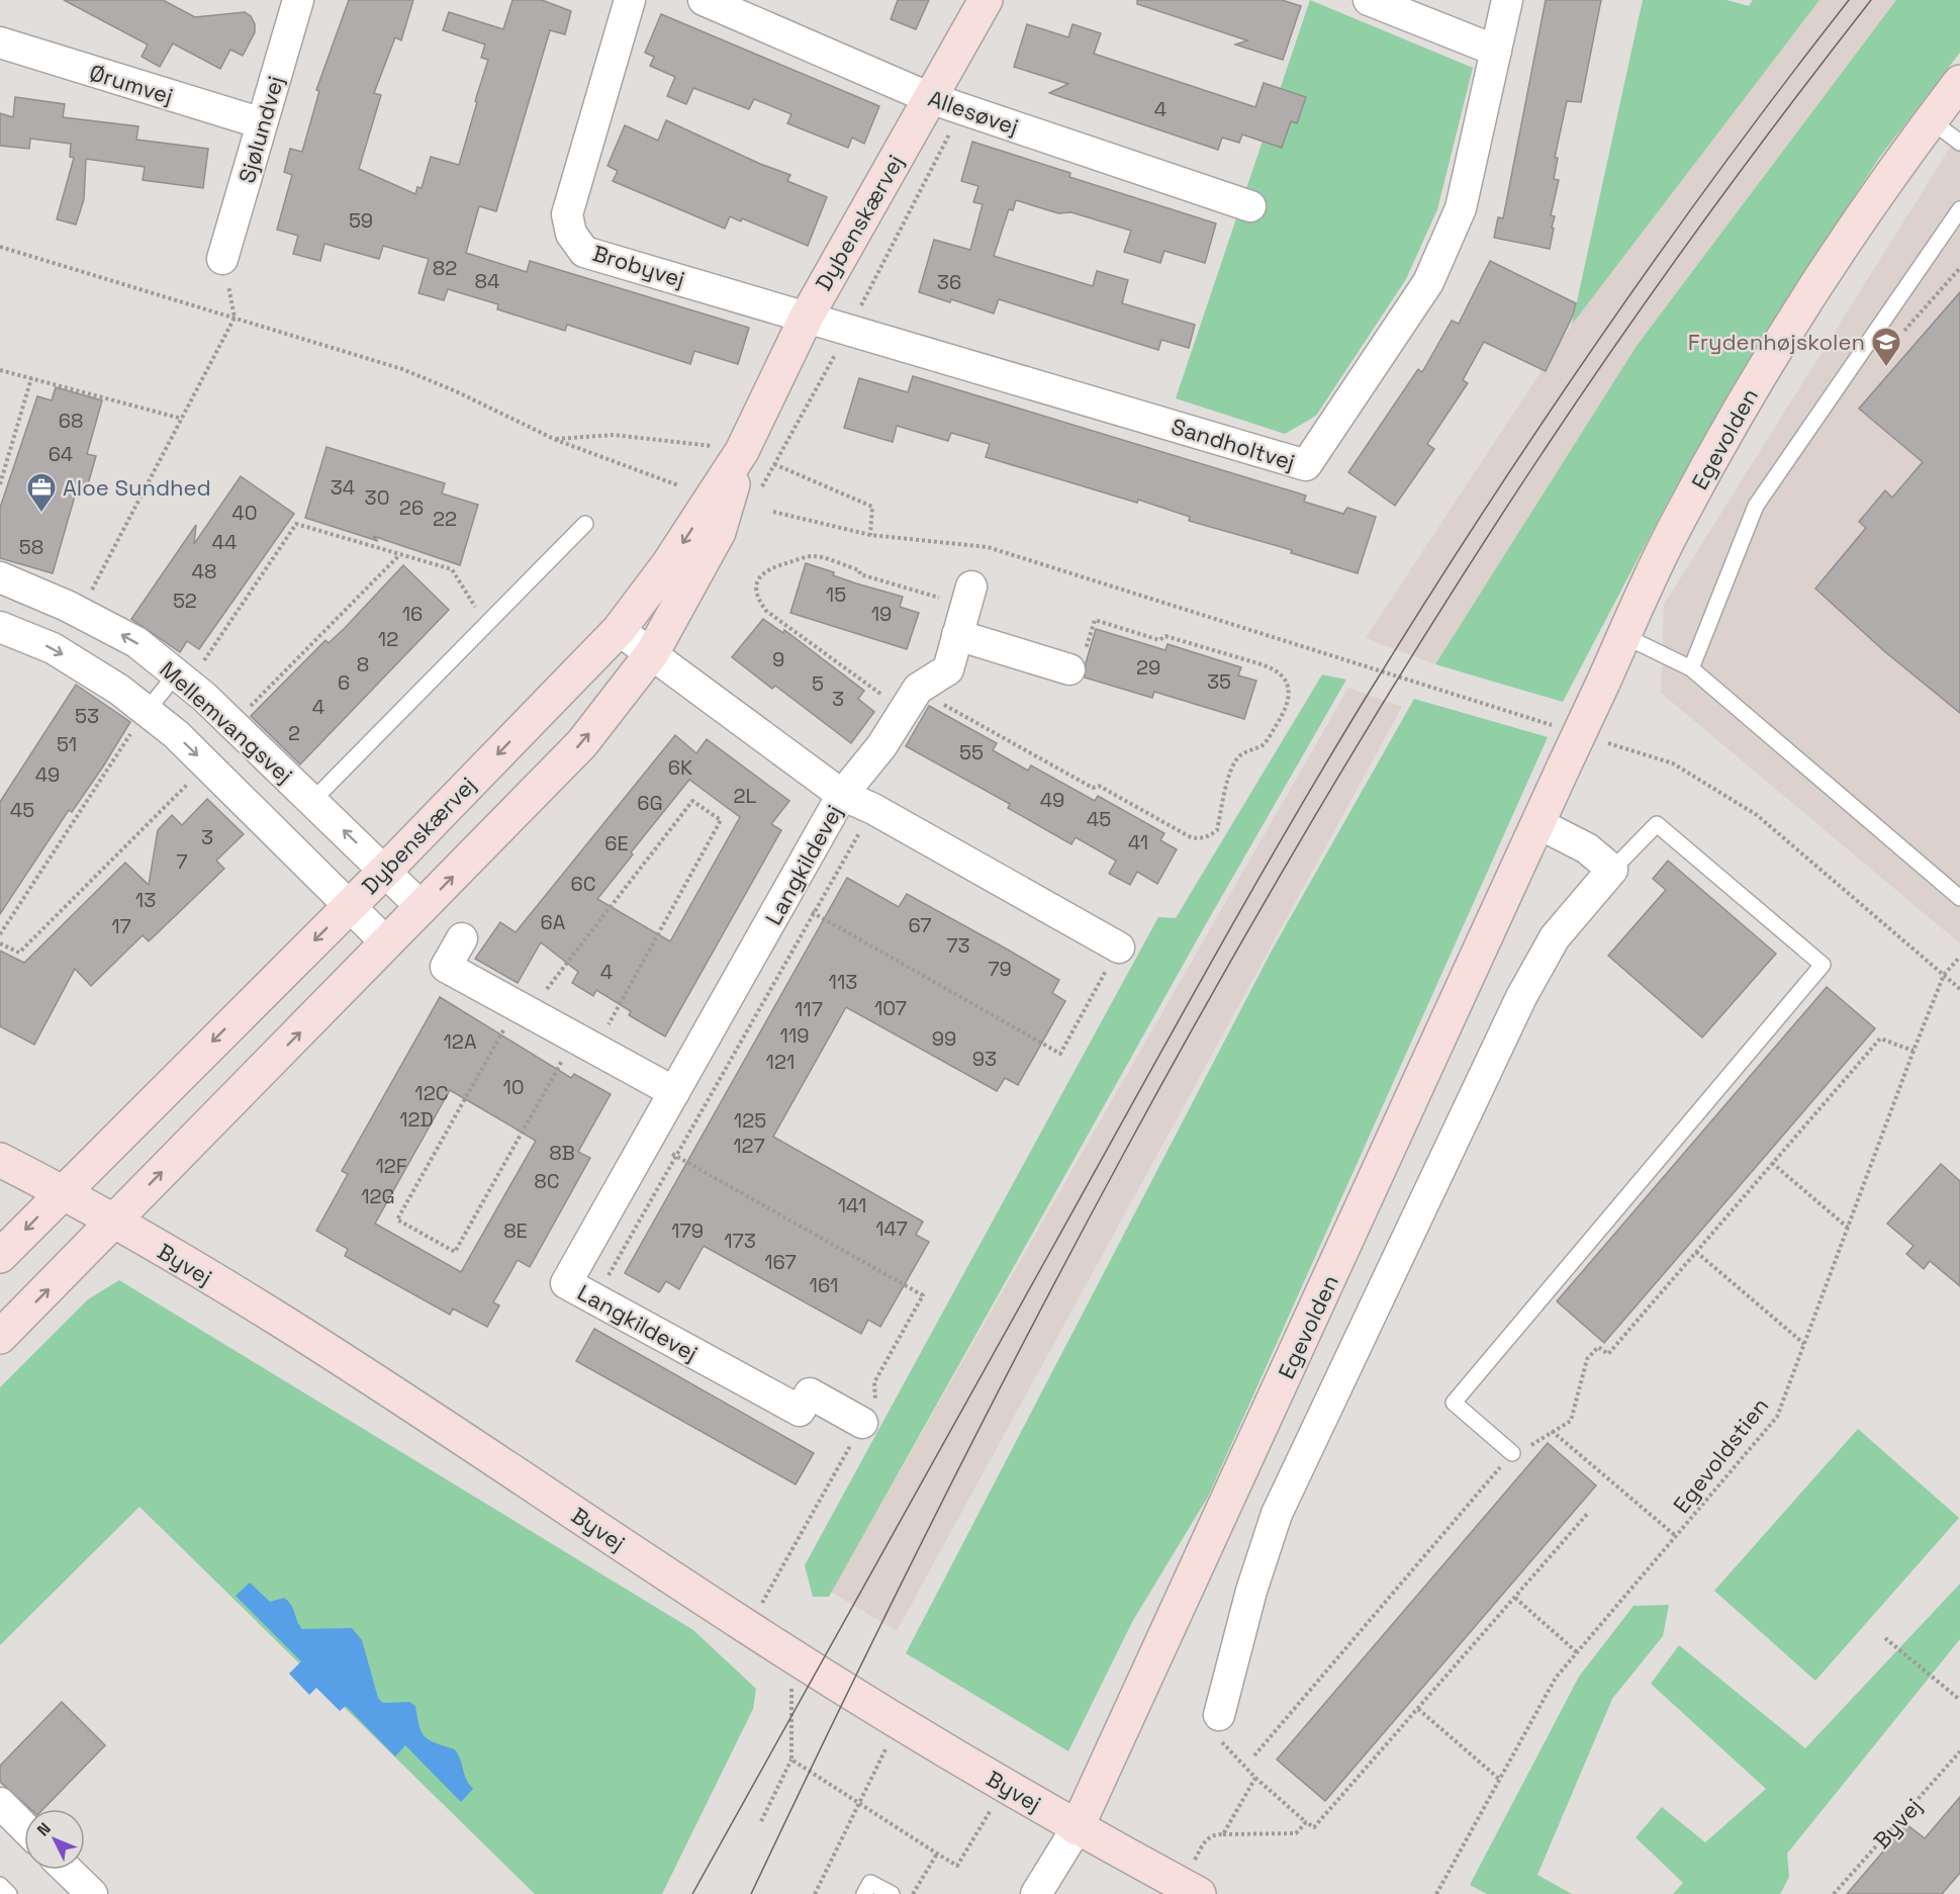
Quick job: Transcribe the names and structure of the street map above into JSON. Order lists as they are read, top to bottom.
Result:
{
  "streets": {
    "street": [
      "Ørumvej",
      "Allesøvej",
      "Sjølundvej",
      "Dybenskærvej",
      "Brobyvej",
      "Egevolden",
      "Sandholtvej",
      "Mellemvangsvej",
      "Langkildevej",
      "Byvej"
    ],
    "path": ["Egevoldstien"]
  },
  "crossings": [
    ["Ørumvej", "Sjølundvej"],
    ["Allesøvej", "Dybenskærvej"],
    ["Dybenskærvej", "Brobyvej"],
    ["Dybenskærvej", "Sandholtvej"],
    ["Dybenskærvej", "Mellemvangsvej"],
    ["Dybenskærvej", "Langkildevej"],
    ["Dybenskærvej", "Byvej"],
    ["Brobyvej", "Sandholtvej"],
    ["Egevolden", "Byvej"]
  ],
  "places": {
    "school or university": ["Frydenhøjskolen"],
    "office": ["Aloe Sundhed"]
  },
  "house_numbers": [
    "4",
    "59",
    "82",
    "84",
    "36",
    "68",
    "64",
    "34",
    "30",
    "26",
    "40",
    "22",
    "44",
    "58",
    "48",
    "15",
    "52",
    "16",
    "19",
    "12",
    "9",
    "8",
    "29",
    "35",
    "6",
    "5",
    "3",
    "4",
    "53",
    "2",
    "51",
    "55",
    "6K",
    "49",
    "2L",
    "49",
    "6G",
    "45",
    "45",
    "3",
    "41",
    "6E",
    "7",
    "6C",
    "13",
    "6A",
    "67",
    "17",
    "73",
    "79",
    "4",
    "113",
    "107",
    "117",
    "119",
    "99",
    "12A",
    "93",
    "121",
    "10",
    "12C",
    "12D",
    "125",
    "127",
    "8B",
    "12F",
    "8C",
    "12G",
    "141",
    "147",
    "8E",
    "179",
    "173",
    "167",
    "161"
  ],
  "north": "top left"
}
